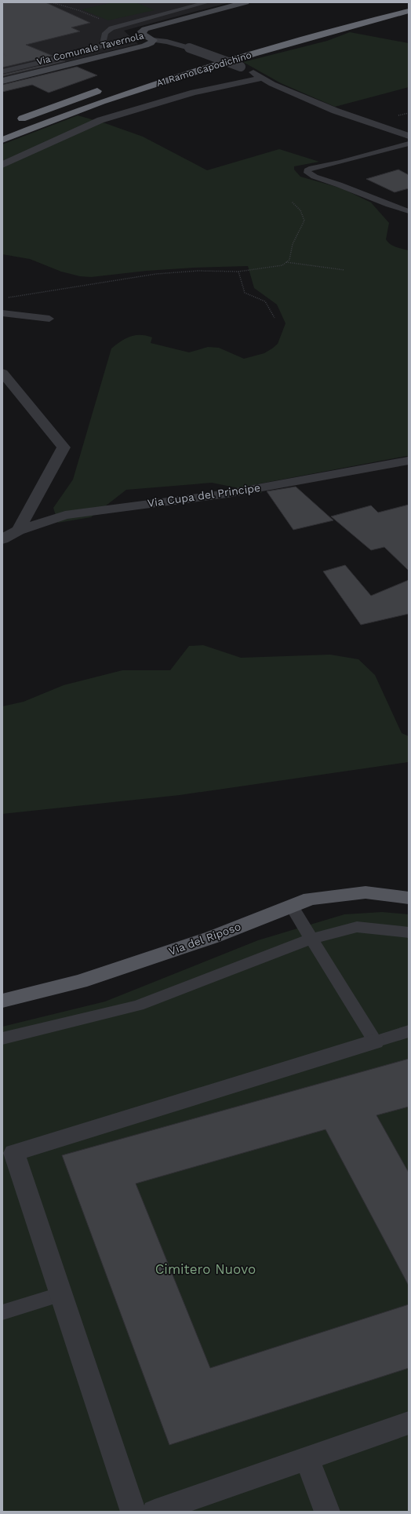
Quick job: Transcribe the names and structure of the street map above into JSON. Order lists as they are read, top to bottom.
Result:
{
  "streets": {
    "highway": ["A1 Ramo Capodichino"],
    "main road": ["Via del Riposo"],
    "street": ["Via Comunale Tavernola", "Via Cupa del Principe"]
  },
  "parks": ["Cimitero Nuovo"]
}
